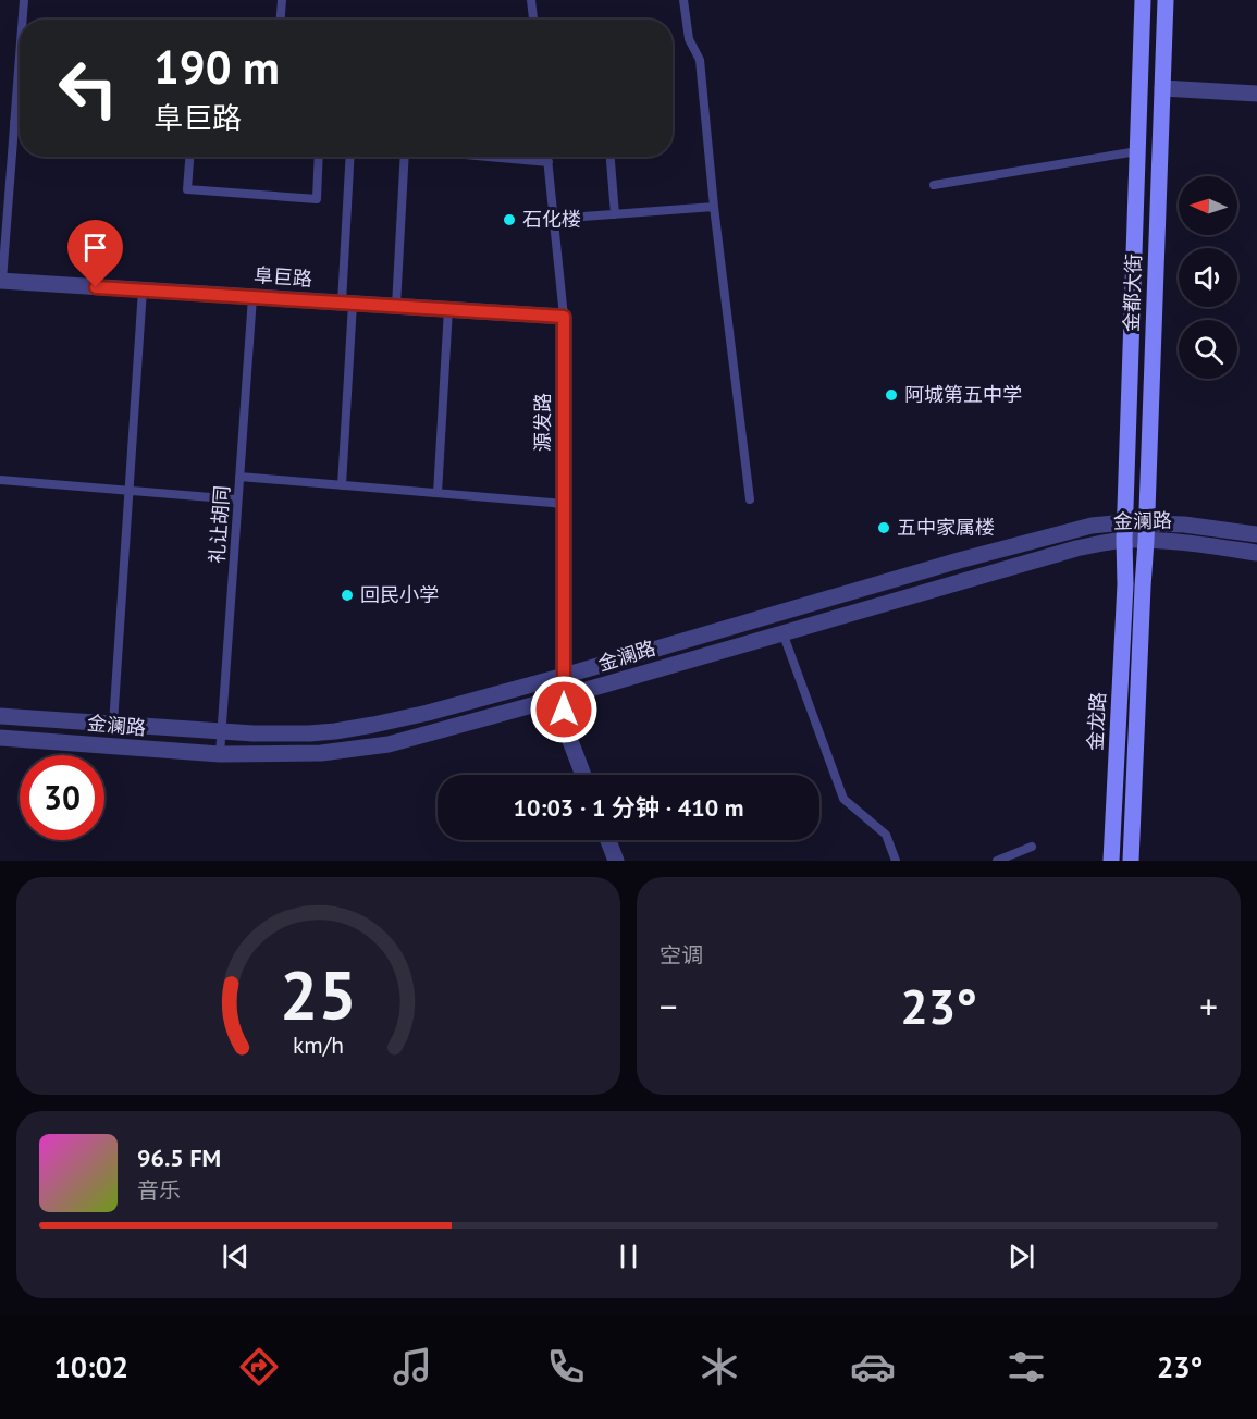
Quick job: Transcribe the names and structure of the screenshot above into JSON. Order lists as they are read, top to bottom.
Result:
{
  "streets": {
    "main road": ["金都大街", "金龙路"],
    "street": ["阜巨路", "源发路", "金澜路"],
    "lane": ["礼让胡同"]
  },
  "crossings": [
    ["阜巨路", "源发路"],
    ["阜巨路", "礼让胡同"],
    ["金都大街", "金澜路"],
    ["金都大街", "金龙路"],
    ["源发路", "金澜路"],
    ["金澜路", "礼让胡同"]
  ],
  "places": [
    "石化楼",
    "阿城第五中学",
    "五中家属楼",
    "回民小学"
  ],
  "north": "left",
  "page": {
    "turn": ["190 m", "阜巨路"],
    "limit": "30",
    "trip": "10:03 · 1 分钟 · 410 m",
    "tile": "空调",
    "heat": ["−", "23°", "+"],
    "song": ["96.5 FM", "音乐"],
    "tabs": ["10:02", "23°"],
    "gauge": ["25", "km/h"]
  }
}
